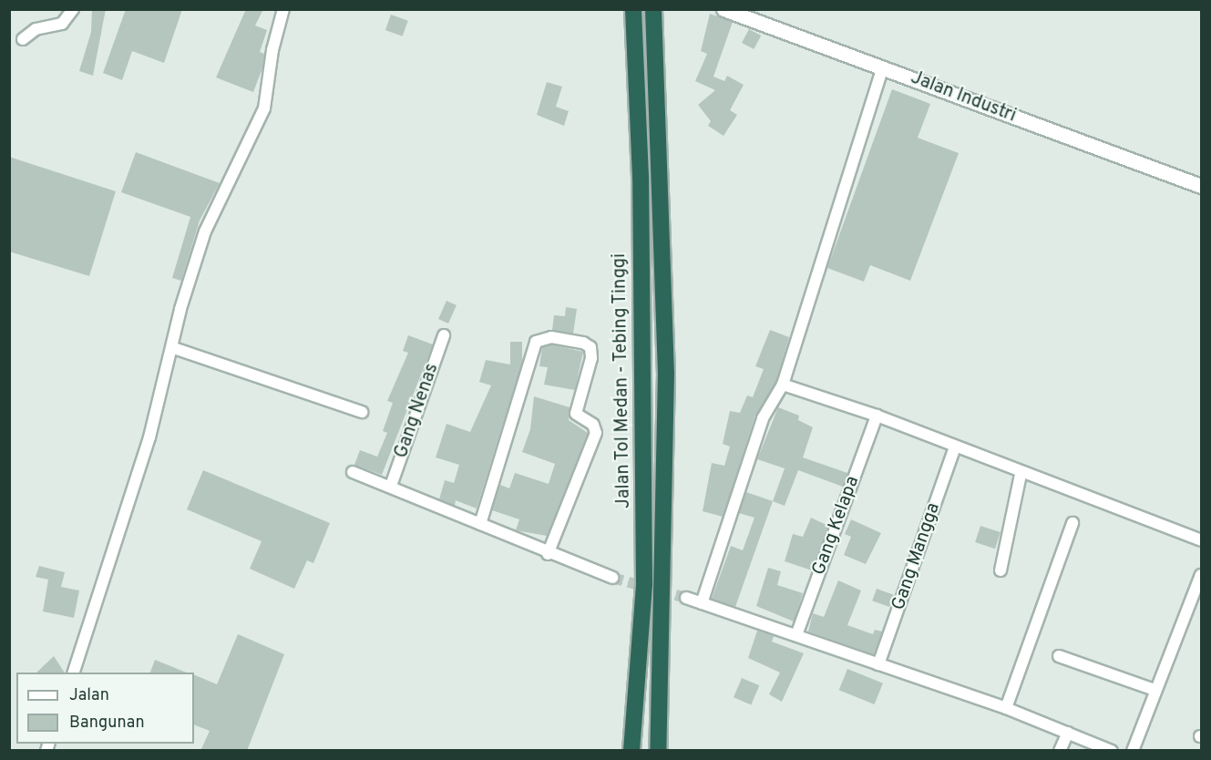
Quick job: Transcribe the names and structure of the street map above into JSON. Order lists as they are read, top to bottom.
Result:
{
  "streets": {
    "highway": ["Jalan Tol Medan - Tebing Tinggi"],
    "street": [
      "Jalan Industri",
      "Gang Nenas",
      "Gang Kelapa",
      "Gang Mangga"
    ]
  },
  "legend": ["Jalan", "Bangunan"]
}
